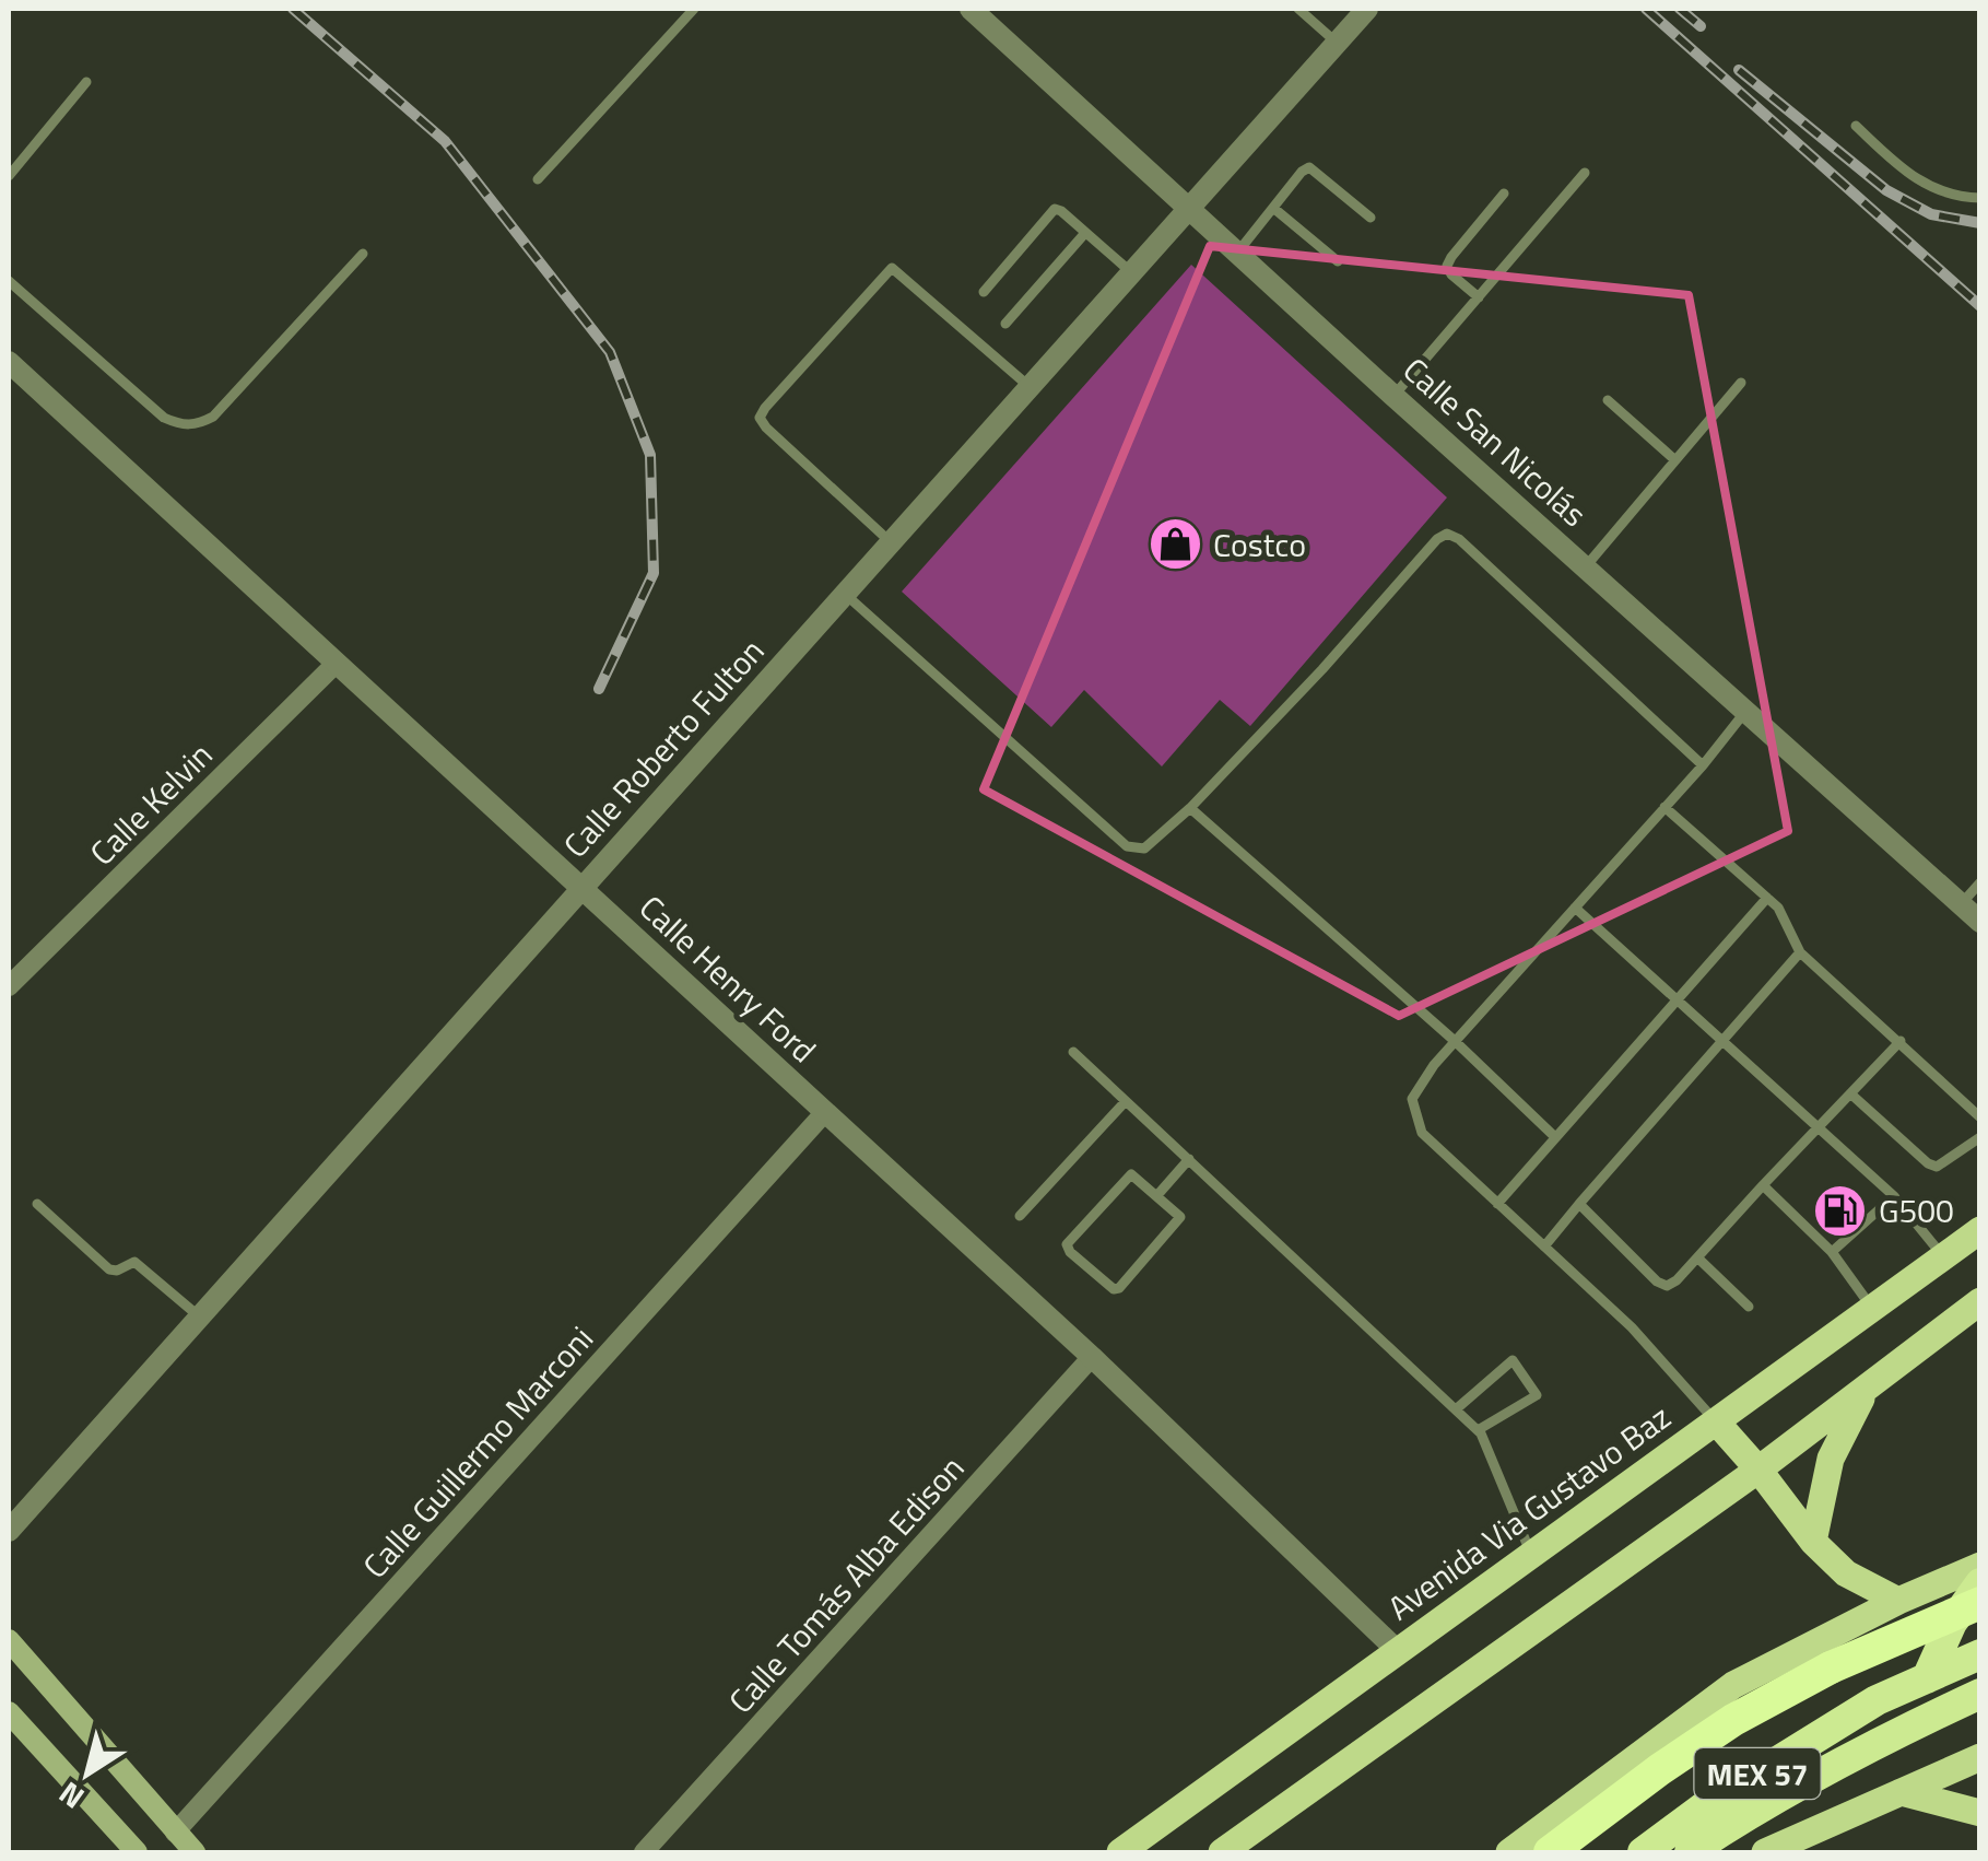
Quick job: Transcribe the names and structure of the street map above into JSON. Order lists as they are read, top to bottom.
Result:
{
  "streets": {
    "highway": ["MEX 57"],
    "main road": ["Avenida Via Gustavo Baz"],
    "street": [
      "Calle San Nicolás",
      "Calle Roberto Fulton",
      "Calle Kelvin",
      "Calle Henry Ford",
      "Calle Guillermo Marconi",
      "Calle Tomás Alba Edison"
    ]
  },
  "crossings": [
    ["Calle San Nicolás", "Calle Roberto Fulton"],
    ["Calle Roberto Fulton", "Calle Henry Ford"],
    ["Calle Kelvin", "Calle Henry Ford"],
    ["Calle Henry Ford", "Calle Guillermo Marconi"],
    ["Calle Henry Ford", "Avenida Via Gustavo Baz"],
    ["Calle Henry Ford", "Calle Tomás Alba Edison"]
  ],
  "places": {
    "shop": ["Costco"],
    "fuel station": ["G500"]
  },
  "north": "bottom left"
}
